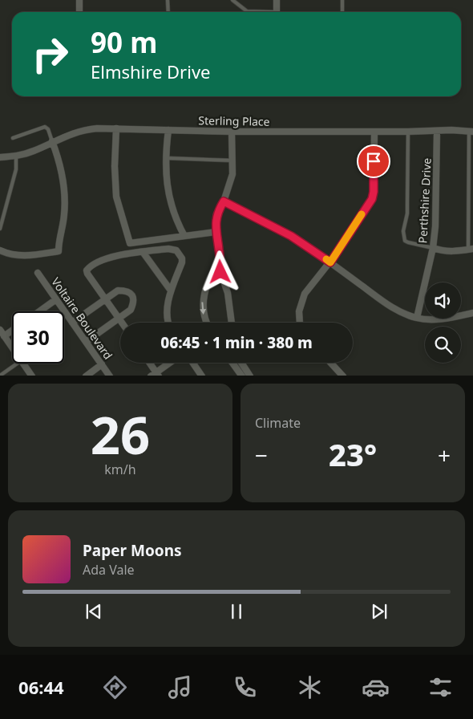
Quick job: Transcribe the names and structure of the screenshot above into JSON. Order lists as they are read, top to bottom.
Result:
{
  "streets": {
    "street": ["Sterling Place", "Perthshire Drive", "Voltaire Boulevard"]
  },
  "crossings": [
    ["Sterling Place", "Perthshire Drive"]
  ],
  "page": {
    "turn": ["90 m", "Elmshire Drive"],
    "limit": "30",
    "trip": "06:45 · 1 min · 380 m",
    "tile": [
      ["26", "km/h"],
      "Climate"
    ],
    "heat": ["−", "23°", "+"],
    "song": ["Paper Moons", "Ada Vale"],
    "tabs": "06:44"
  }
}
